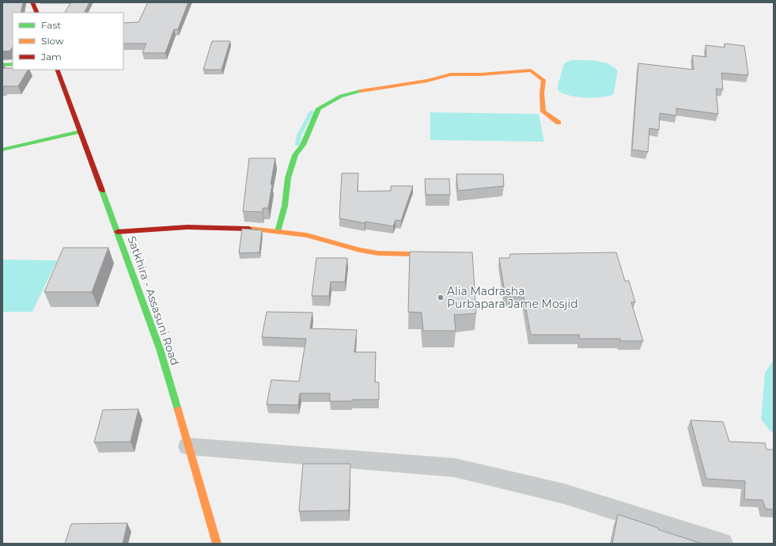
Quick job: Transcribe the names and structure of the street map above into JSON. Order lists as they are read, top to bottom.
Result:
{
  "streets": {
    "main road": ["Satkhira - Assasuni Road"]
  },
  "places": ["Alia Madrasha Purbapara Jame Mosjid"],
  "legend": ["Fast", "Slow", "Jam"]
}
